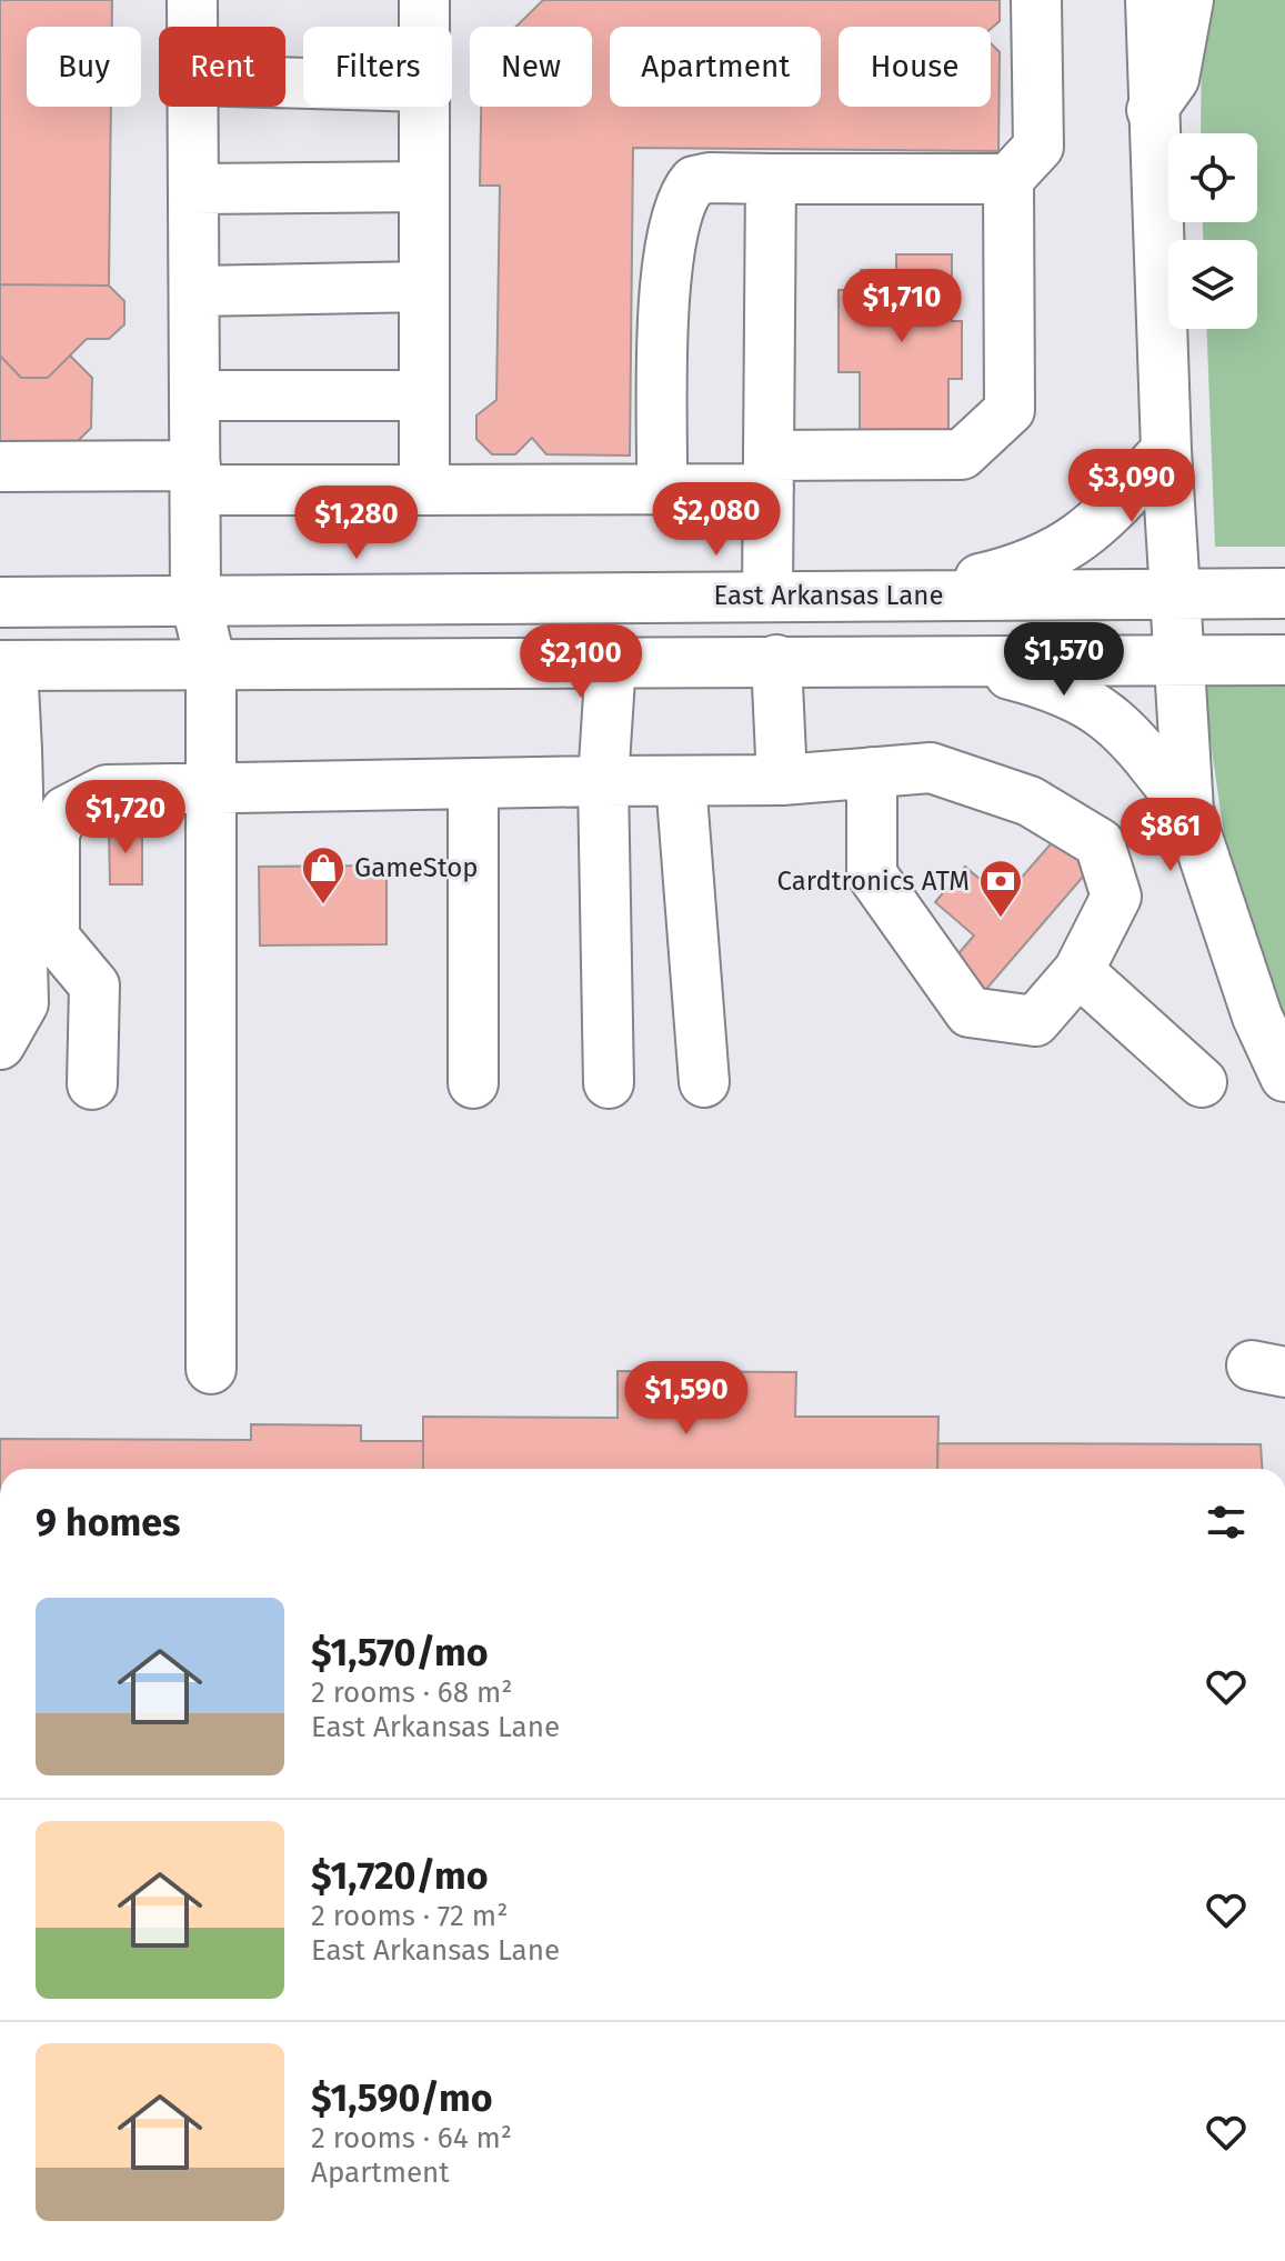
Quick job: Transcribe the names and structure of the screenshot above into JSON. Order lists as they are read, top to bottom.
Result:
{
  "streets": {
    "main road": ["East Arkansas Lane"]
  },
  "places": {
    "shop": ["GameStop"],
    "bank": ["Cardtronics ATM"]
  },
  "page": {
    "chip": [
      "Buy",
      "Rent",
      "Filters",
      "New",
      "Apartment",
      "House"
    ],
    "price": [
      "$1,710",
      "$3,090",
      "$2,080",
      "$1,280",
      "$1,570",
      "$2,100",
      "$1,720",
      "$861",
      "$1,590"
    ],
    "heading": "9 homes",
    "list": [
      {
        "name": "$1,570/mo",
        "note": "2 rooms · 68 m² · East Arkansas Lane"
      },
      {
        "name": "$1,720/mo",
        "note": "2 rooms · 72 m² · East Arkansas Lane"
      },
      {
        "name": "$1,590/mo",
        "note": "2 rooms · 64 m² · Apartment"
      }
    ]
  }
}
